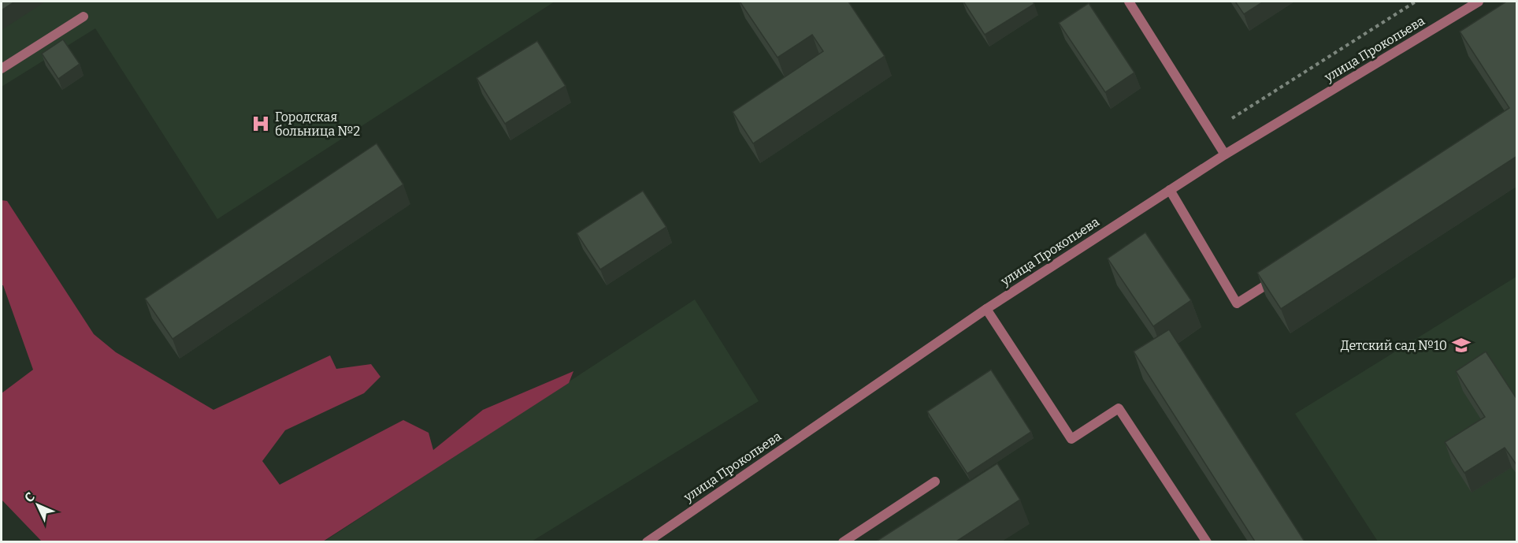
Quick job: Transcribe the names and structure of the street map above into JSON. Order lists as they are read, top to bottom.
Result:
{
  "streets": {
    "street": ["улица Прокопьева"]
  },
  "places": {
    "hospital": ["Городская больница №2"],
    "school or university": ["Детский сад №10"]
  },
  "north": "top left"
}
